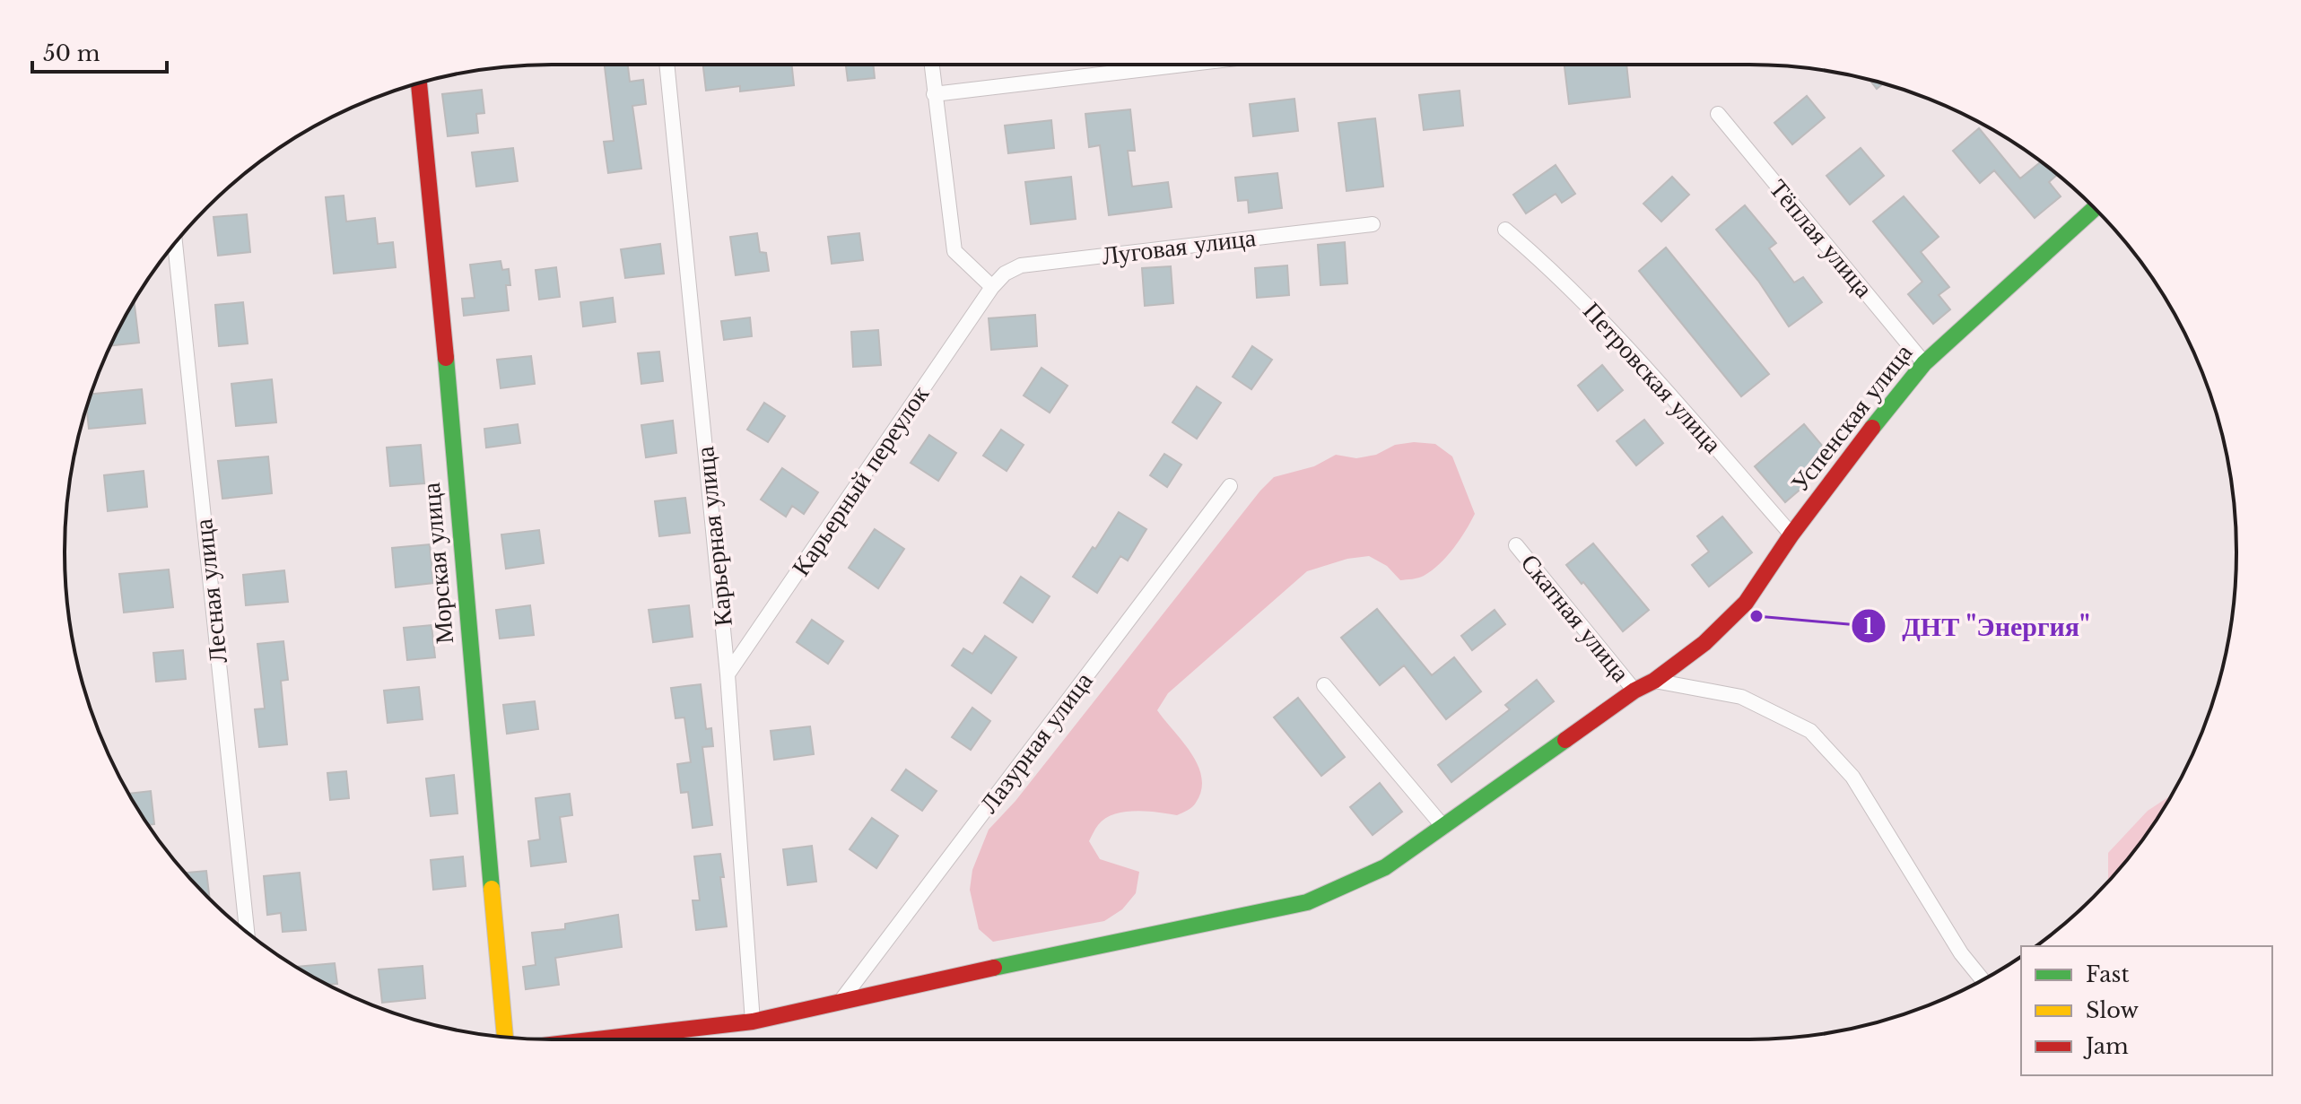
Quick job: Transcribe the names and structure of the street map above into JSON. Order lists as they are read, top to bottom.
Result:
{
  "streets": {
    "street": [
      "Тёплая улица",
      "Луговая улица",
      "Петровская улица",
      "Успенская улица",
      "Карьерный переулок",
      "Карьерная улица",
      "Морская улица",
      "Лесная улица",
      "Скатная улица",
      "Лазурная улица"
    ]
  },
  "crossings": [
    ["Тёплая улица", "Успенская улица"],
    ["Луговая улица", "Карьерный переулок"],
    ["Петровская улица", "Успенская улица"],
    ["Успенская улица", "Карьерная улица"],
    ["Успенская улица", "Скатная улица"],
    ["Успенская улица", "Лазурная улица"],
    ["Карьерный переулок", "Карьерная улица"]
  ],
  "places": ["ДНТ \"Энергия\""],
  "legend": ["Fast", "Slow", "Jam"],
  "scale_bar": "50 m"
}
